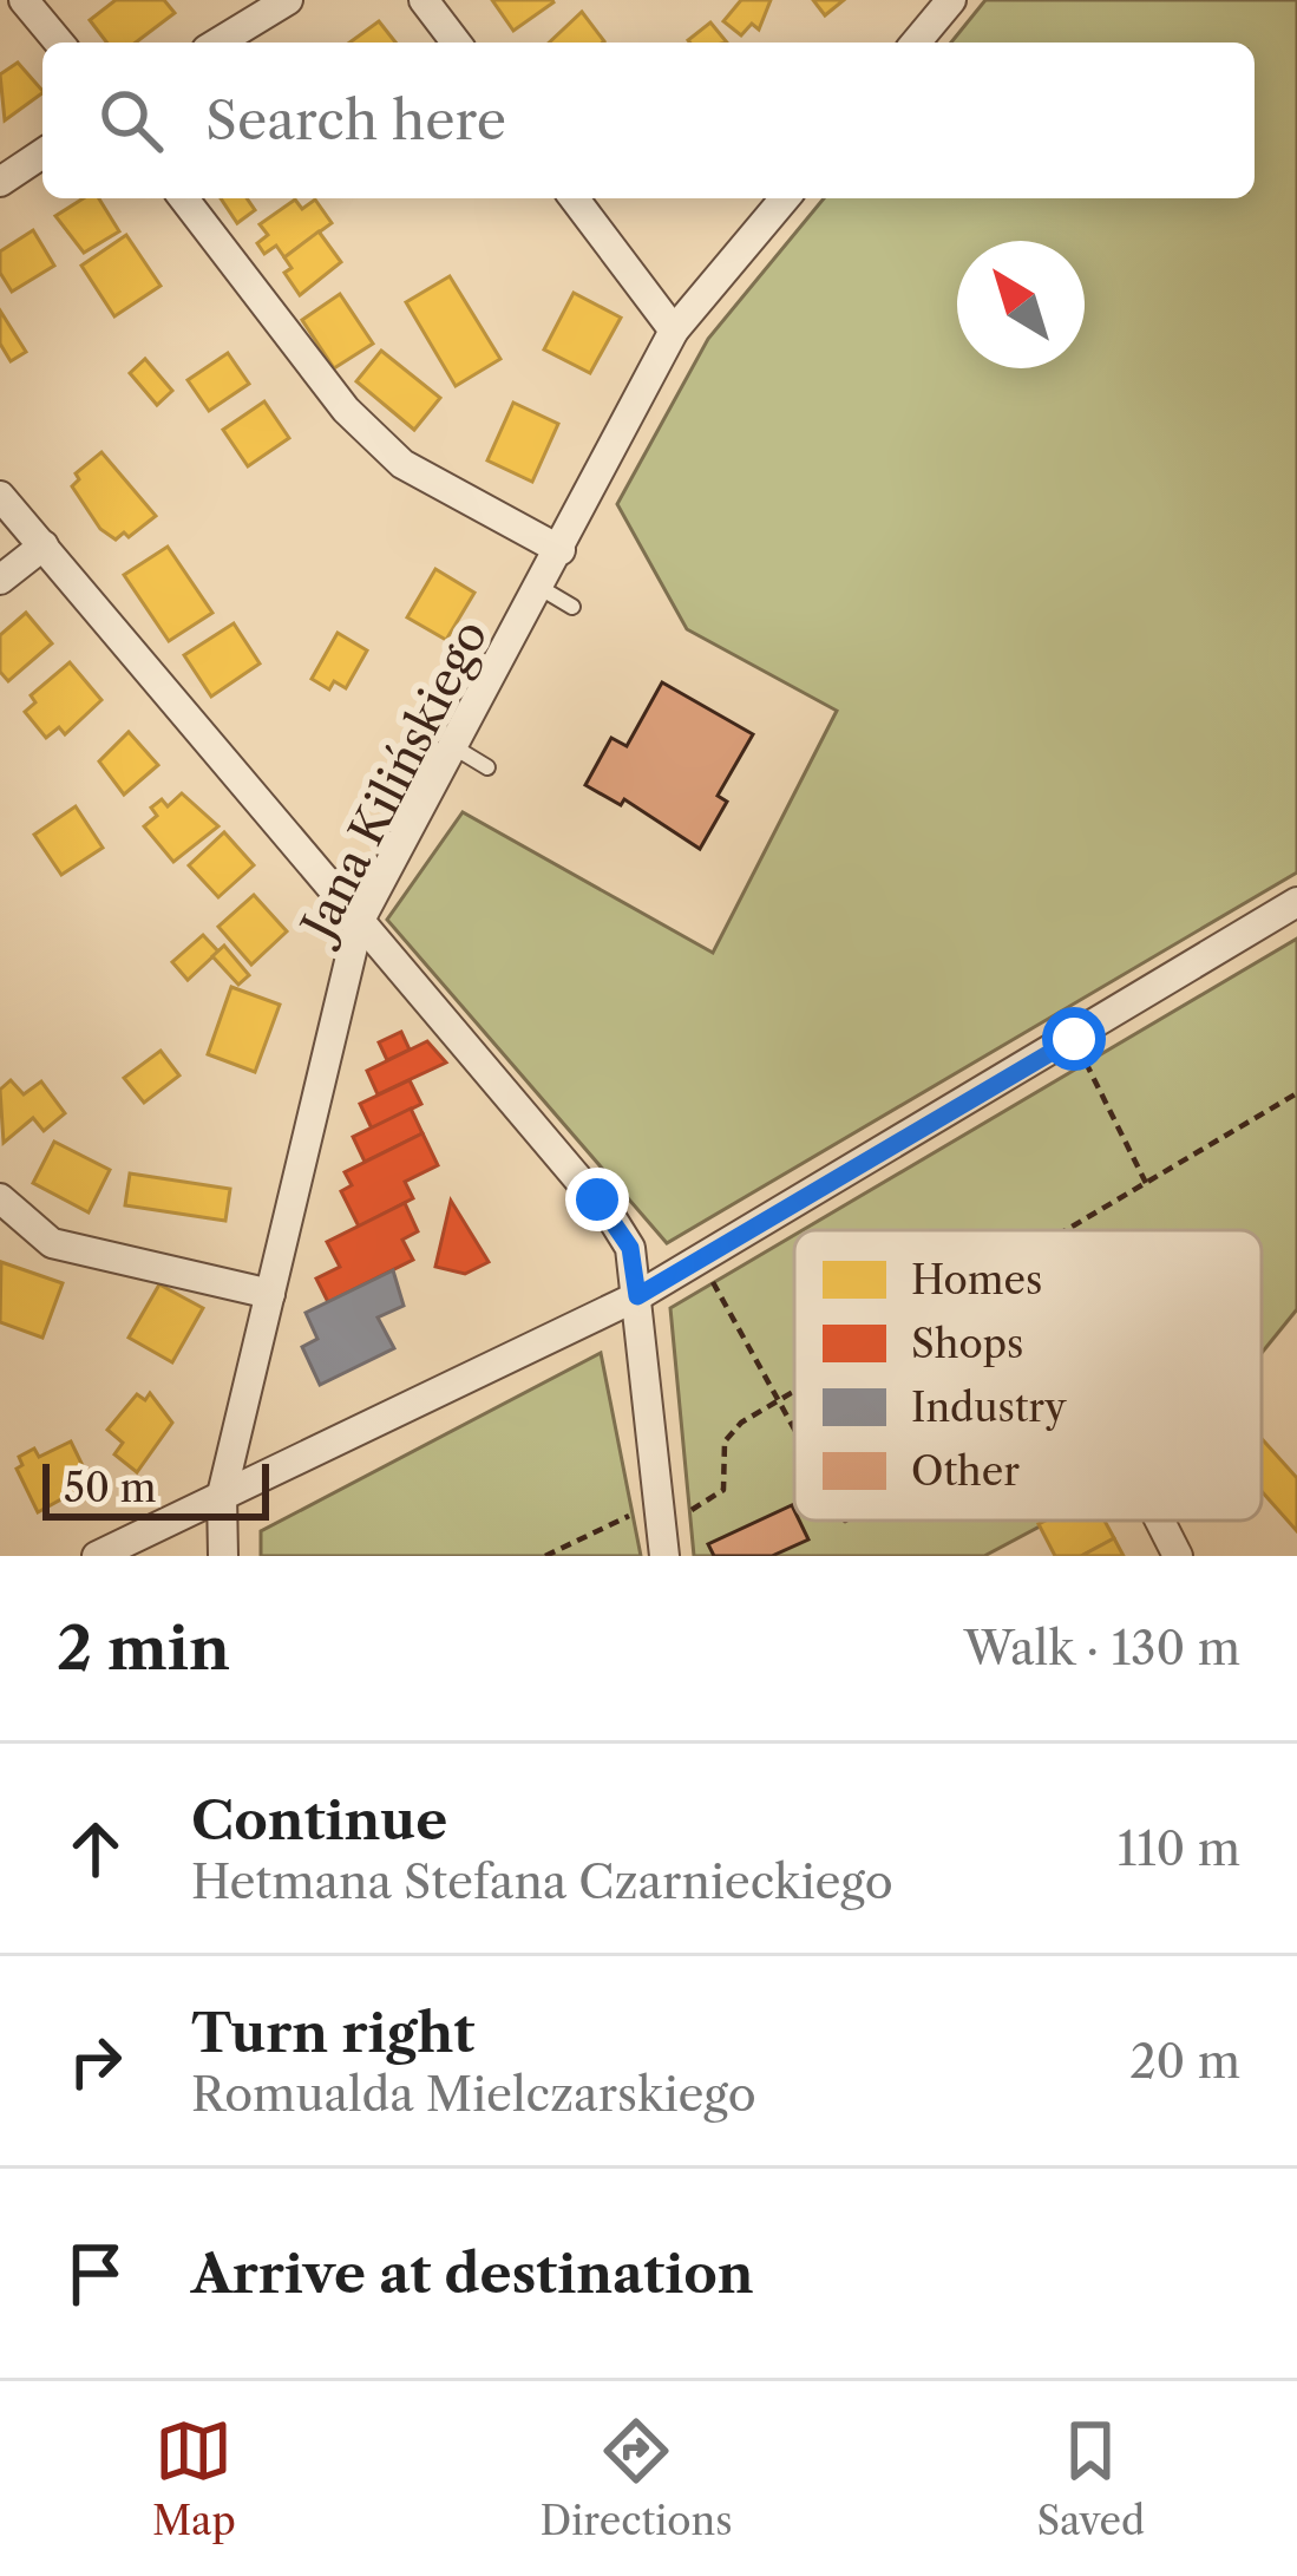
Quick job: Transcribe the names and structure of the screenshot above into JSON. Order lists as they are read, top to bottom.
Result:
{
  "streets": {
    "street": ["Jana Kilińskiego"]
  },
  "legend": [
    "Homes",
    "Shops",
    "Industry",
    "Other"
  ],
  "scale_bar": "50 m",
  "north": "top left",
  "page": {
    "search": "Search here",
    "scale": "50 m",
    "heading": ["2 min", "Walk · 130 m"],
    "list": [
      ["Continue", "Hetmana Stefana Czarnieckiego", "110 m"],
      ["Turn right", "Romualda Mielczarskiego", "20 m"],
      "Arrive at destination"
    ],
    "nav": ["Map", "Directions", "Saved"]
  }
}
